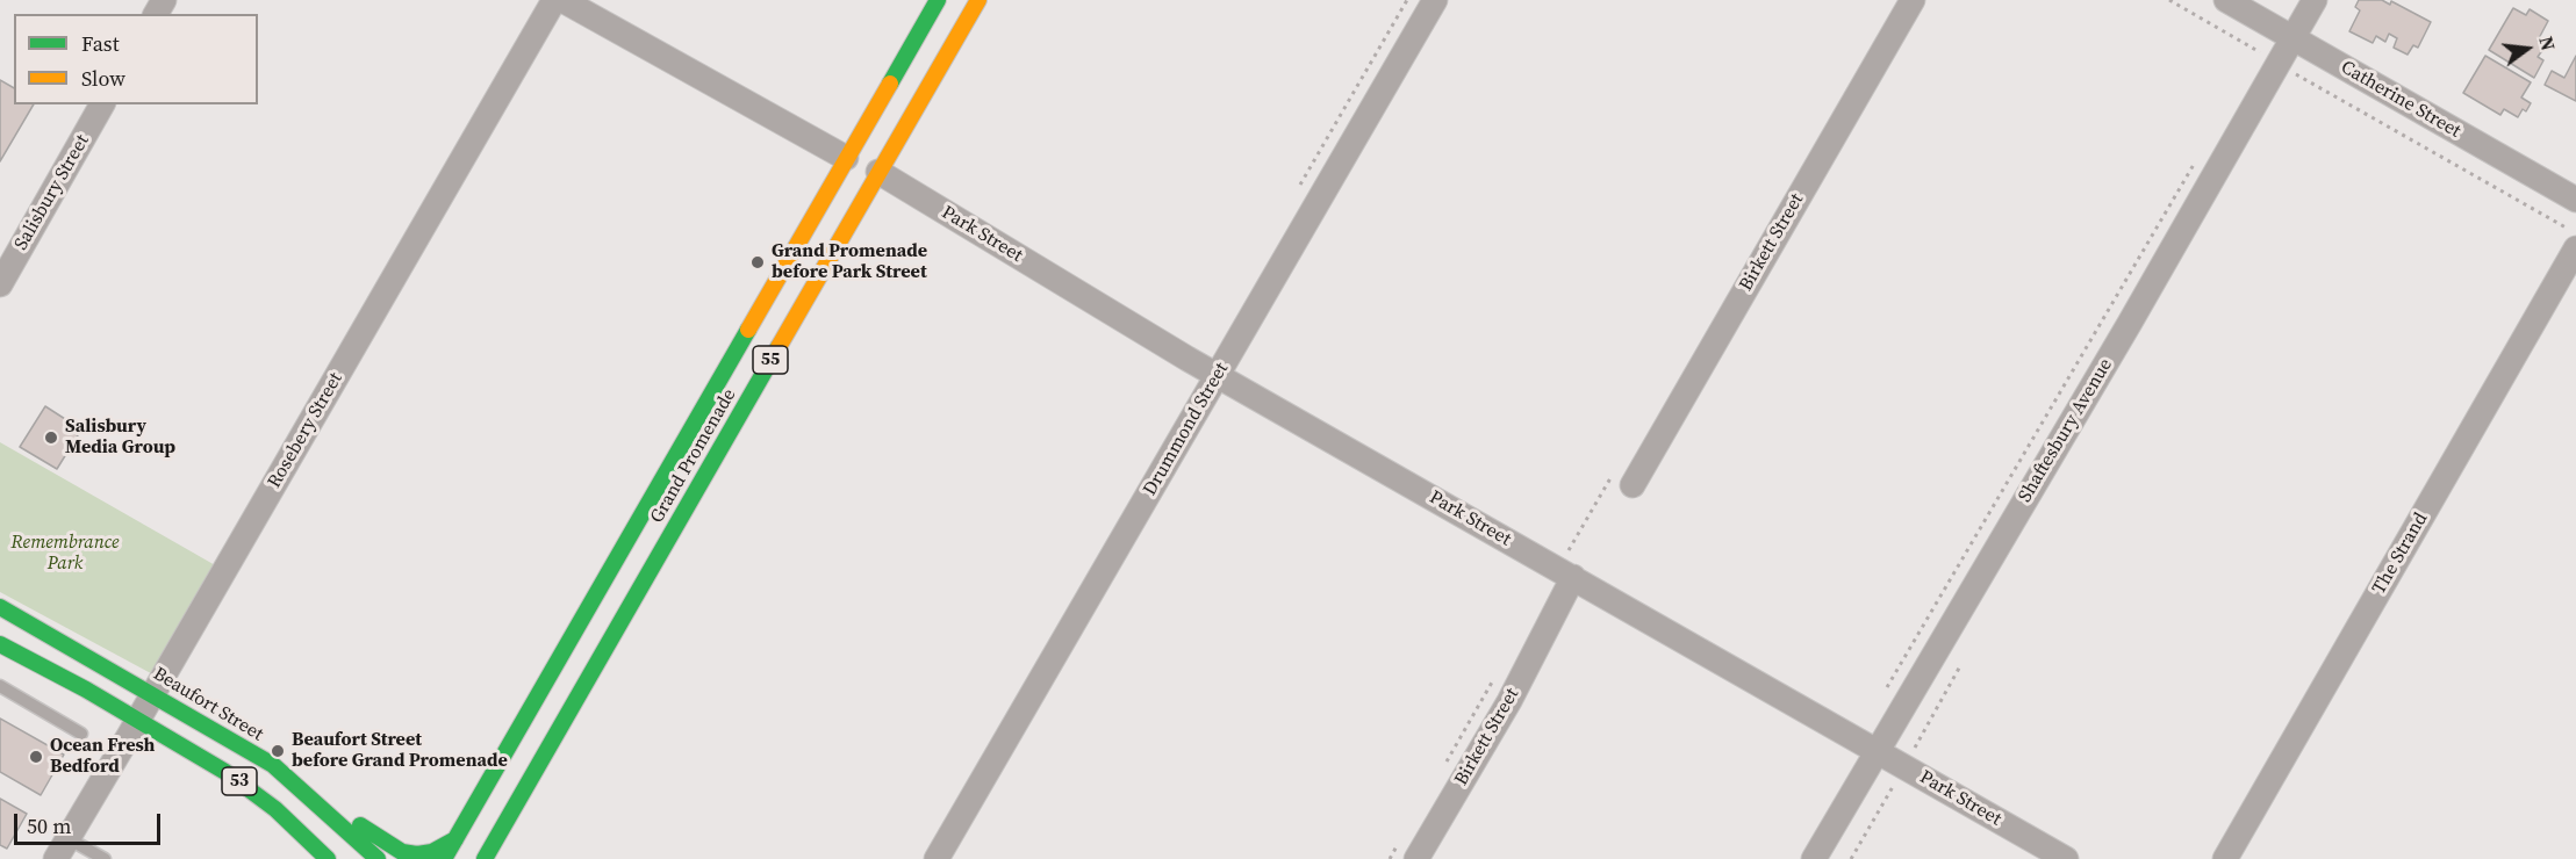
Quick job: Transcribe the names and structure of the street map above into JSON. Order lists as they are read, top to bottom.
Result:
{
  "streets": {
    "main road": [
      "55",
      "Grand Promenade",
      "Beaufort Street",
      "53"
    ],
    "street": [
      "Catherine Street",
      "Salisbury Street",
      "Park Street",
      "Birkett Street",
      "Drummond Street",
      "Rosebery Street",
      "Shaftesbury Avenue",
      "The Strand"
    ]
  },
  "crossings": [
    ["Catherine Street", "Shaftesbury Avenue"],
    ["Park Street", "Birkett Street"],
    ["Park Street", "Drummond Street"],
    ["Park Street", "Shaftesbury Avenue"],
    ["Park Street", "Grand Promenade"],
    ["Rosebery Street", "Beaufort Street"],
    ["Rosebery Street", "53"]
  ],
  "parks": ["Remembrance Park"],
  "places": [
    "Grand Promenade before Park Street",
    "Salisbury Media Group",
    "Beaufort Street before Grand Promenade",
    "Ocean Fresh Bedford"
  ],
  "legend": ["Fast", "Slow"],
  "scale_bar": "50 m",
  "north": "right"
}
